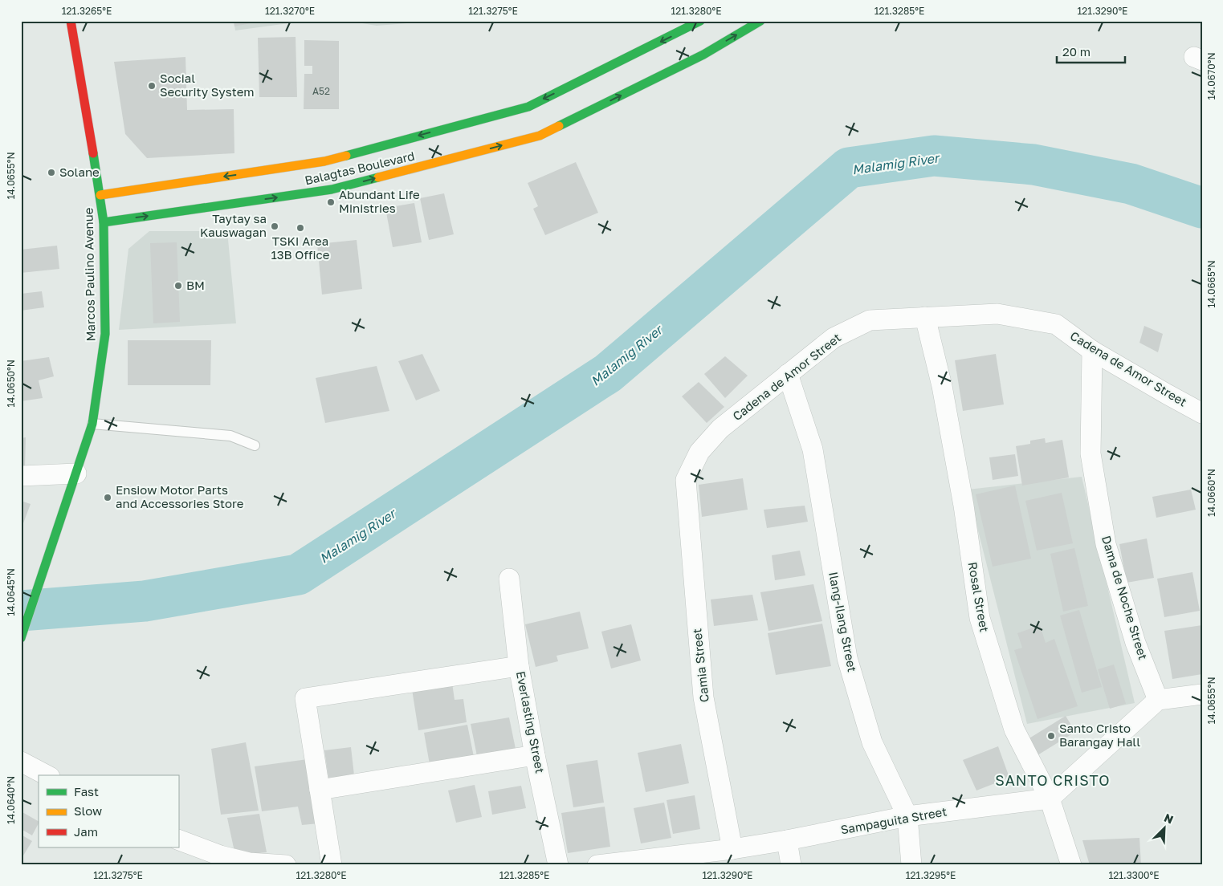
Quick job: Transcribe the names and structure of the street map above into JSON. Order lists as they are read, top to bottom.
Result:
{
  "streets": {
    "main road": ["Balagtas Boulevard", "Marcos Paulino Avenue"],
    "street": [
      "Cadena de Amor Street",
      "Rosal Street",
      "Dama de Noche Street",
      "Ilang-Ilang Street",
      "Camia Street",
      "Everlasting Street",
      "Sampaguita Street"
    ]
  },
  "crossings": [
    ["Balagtas Boulevard", "Marcos Paulino Avenue"],
    ["Cadena de Amor Street", "Rosal Street"],
    ["Cadena de Amor Street", "Dama de Noche Street"],
    ["Cadena de Amor Street", "Ilang-Ilang Street"],
    ["Cadena de Amor Street", "Camia Street"],
    ["Rosal Street", "Sampaguita Street"],
    ["Ilang-Ilang Street", "Sampaguita Street"],
    ["Camia Street", "Sampaguita Street"]
  ],
  "districts": ["SANTO CRISTO"],
  "water": ["Malamig River"],
  "places": [
    "Social Security System",
    "Solane",
    "Abundant Life Ministries",
    "Taytay sa Kauswagan",
    "TSKI Area 13B Office",
    "BM",
    "Ensiow Motor Parts and Accessories Store",
    "Santo Cristo Barangay Hall"
  ],
  "house_numbers": ["A52"],
  "legend": ["Fast", "Slow", "Jam"],
  "scale_bar": "20 m",
  "north": "top right",
  "coordinates": [
    "121.3265°E",
    "121.3270°E",
    "121.3275°E",
    "121.3280°E",
    "121.3285°E",
    "121.3290°E",
    "14.0670°N",
    "14.0655°N",
    "14.0665°N",
    "14.0650°N",
    "14.0660°N",
    "14.0645°N",
    "14.0640°N",
    "121.3295°E",
    "121.3300°E"
  ]
}
